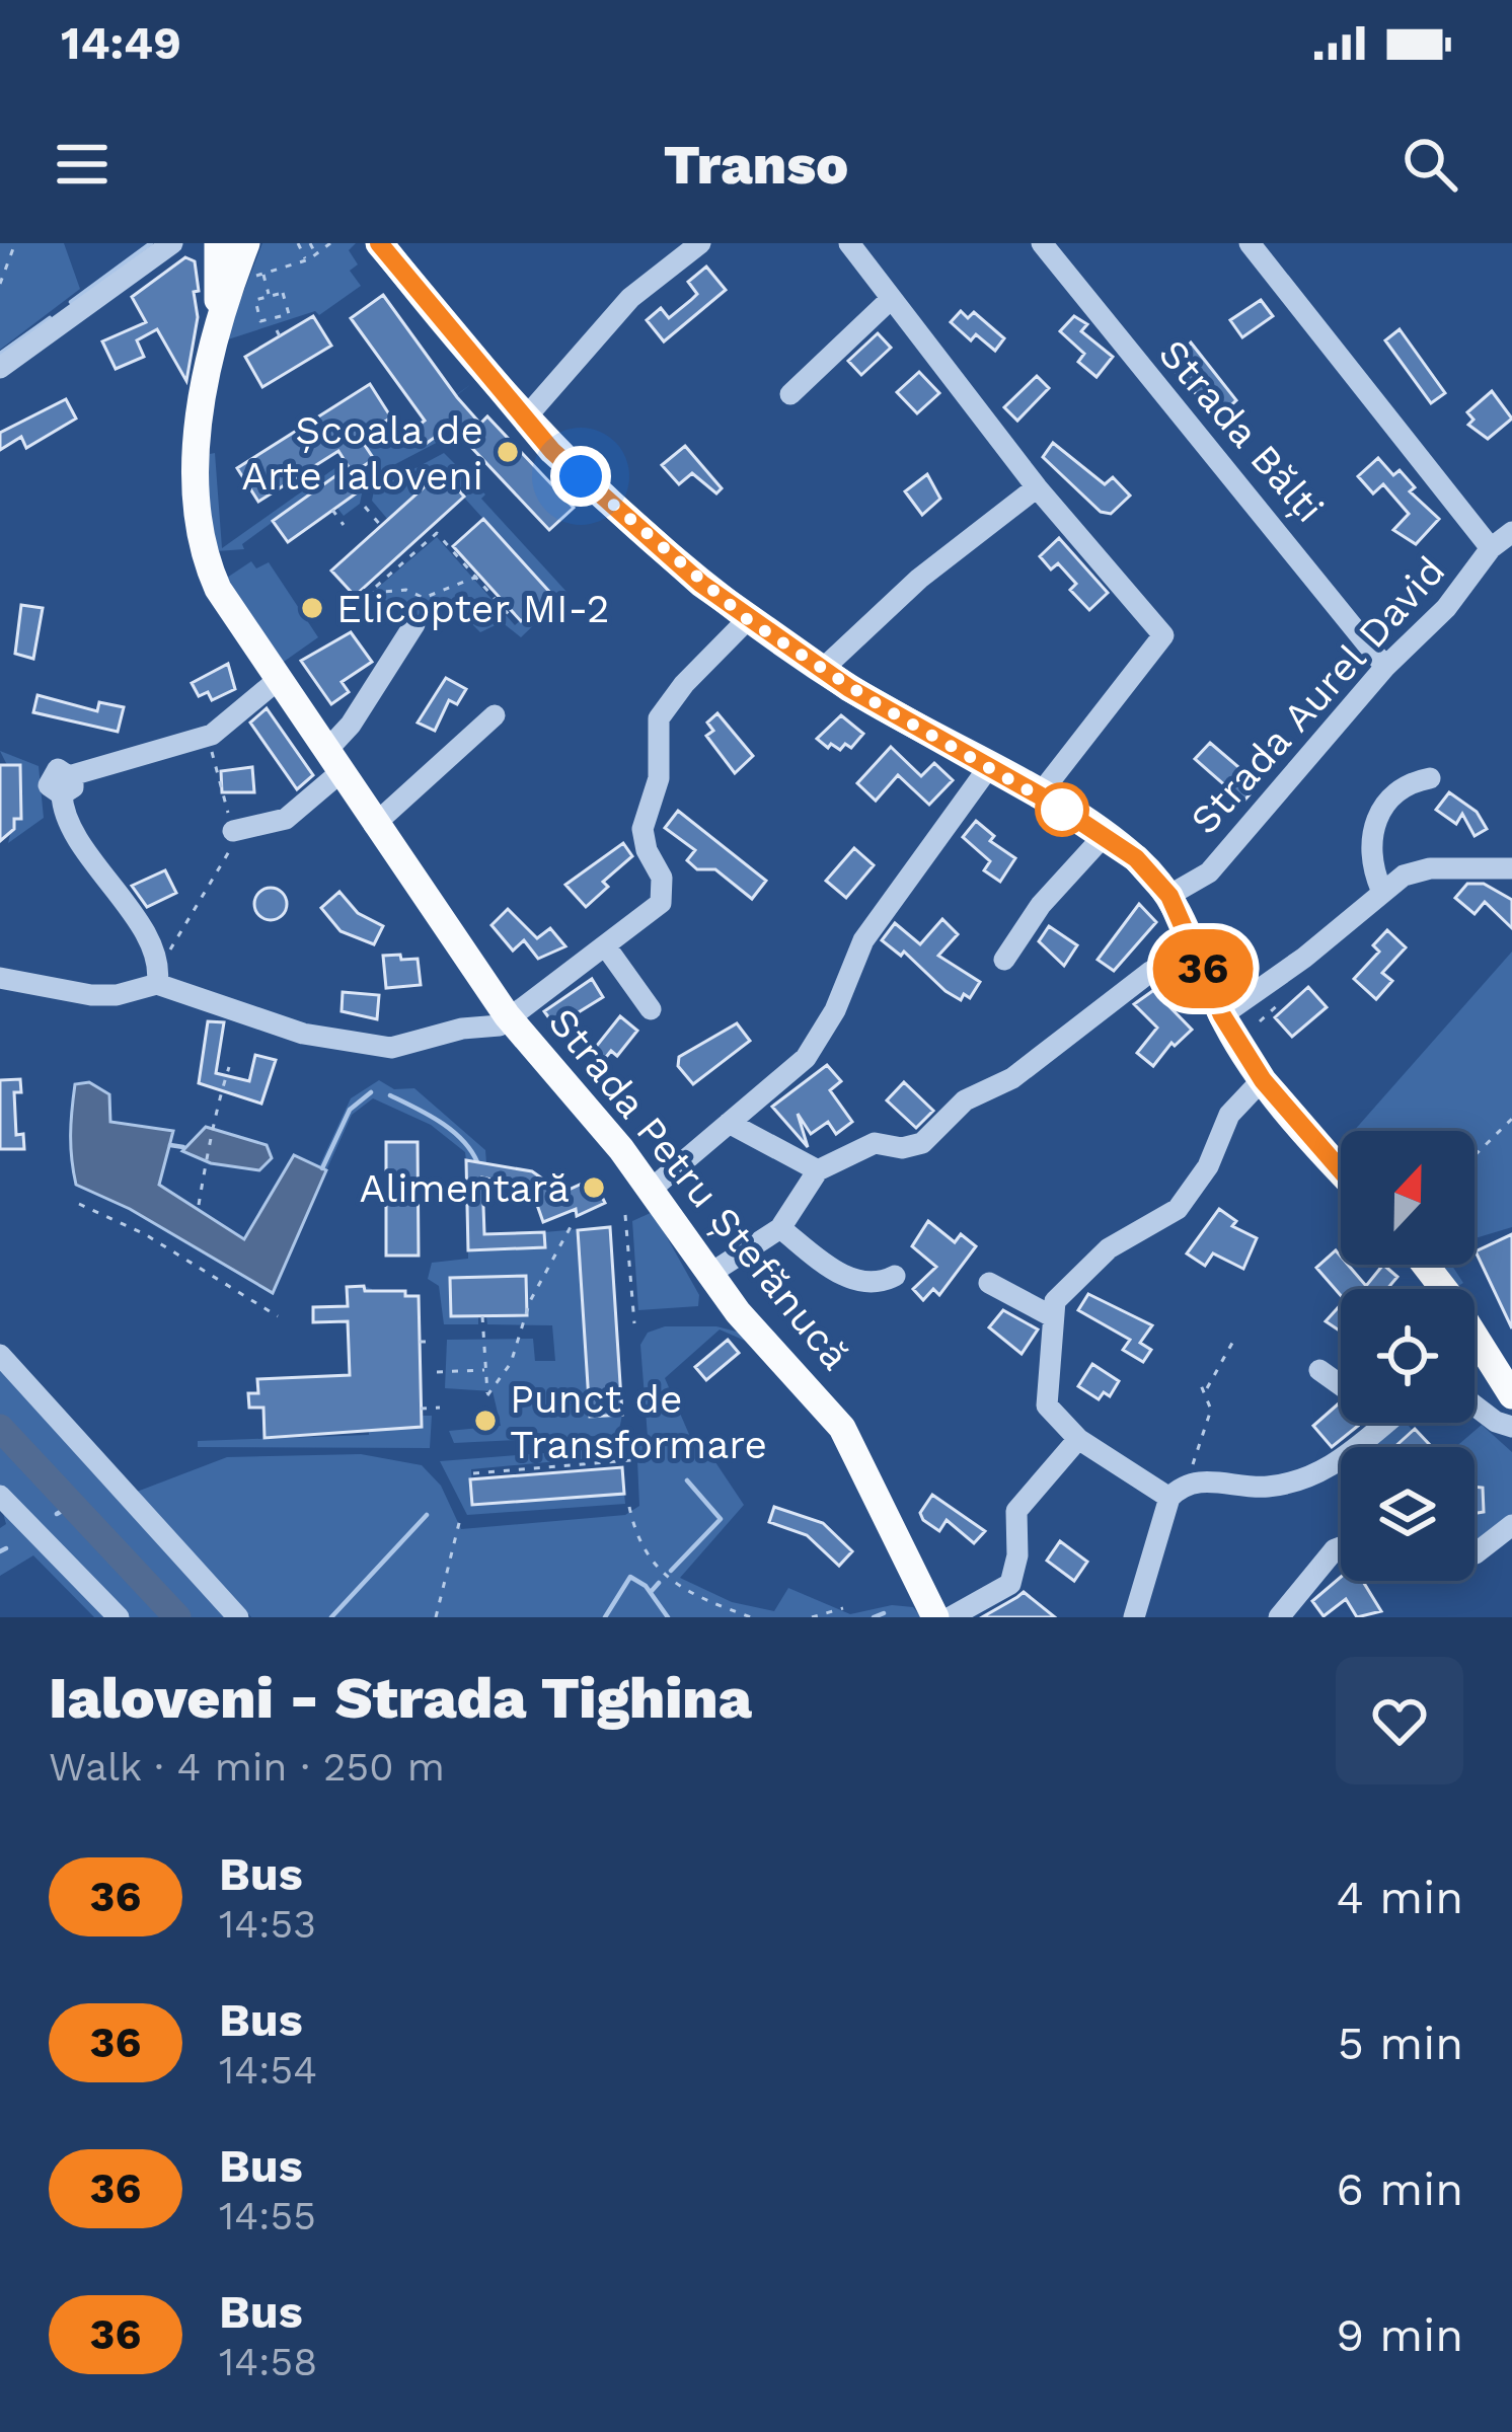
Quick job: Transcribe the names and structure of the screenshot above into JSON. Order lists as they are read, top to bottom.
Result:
{
  "streets": {
    "main road": ["Strada Petru Ștefănucă"],
    "street": ["Strada Bălți", "Strada Aurel David"]
  },
  "crossings": [
    ["Strada Bălți", "Strada Aurel David"]
  ],
  "places": [
    "Școala de Arte Ialoveni",
    "Elicopter MI-2",
    "Alimentară",
    "Punct de Transformare"
  ],
  "lines": ["bus line 36"],
  "north": "top",
  "page": {
    "status": "14:49",
    "header": "Transo",
    "on_map": "36",
    "heading": ["Ialoveni - Strada Tighina", "Walk · 4 min · 250 m"],
    "list": [
      {
        "mark": "36",
        "name": "Bus",
        "note": "14:53",
        "value": "4 min"
      },
      {
        "mark": "36",
        "name": "Bus",
        "note": "14:54",
        "value": "5 min"
      },
      {
        "mark": "36",
        "name": "Bus",
        "note": "14:55",
        "value": "6 min"
      },
      {
        "mark": "36",
        "name": "Bus",
        "note": "14:58",
        "value": "9 min"
      }
    ]
  }
}
